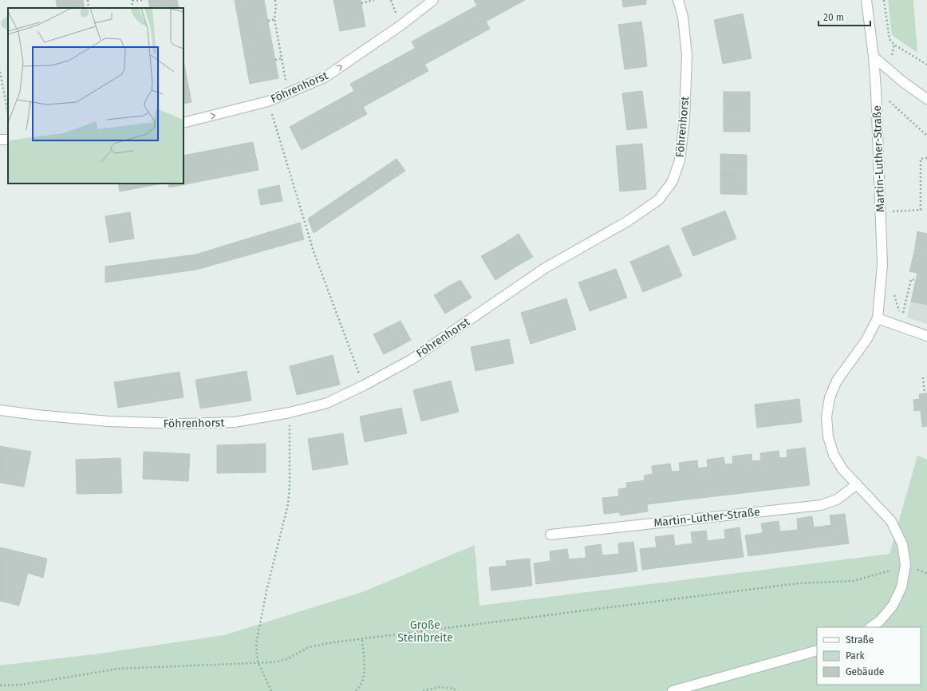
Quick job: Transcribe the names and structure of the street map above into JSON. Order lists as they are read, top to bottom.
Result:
{
  "streets": {
    "street": ["Föhrenhorst", "Martin-Luther-Straße"]
  },
  "parks": ["Große Steinbreite"],
  "legend": ["Straße", "Park", "Gebäude"],
  "scale_bar": "20 m"
}
